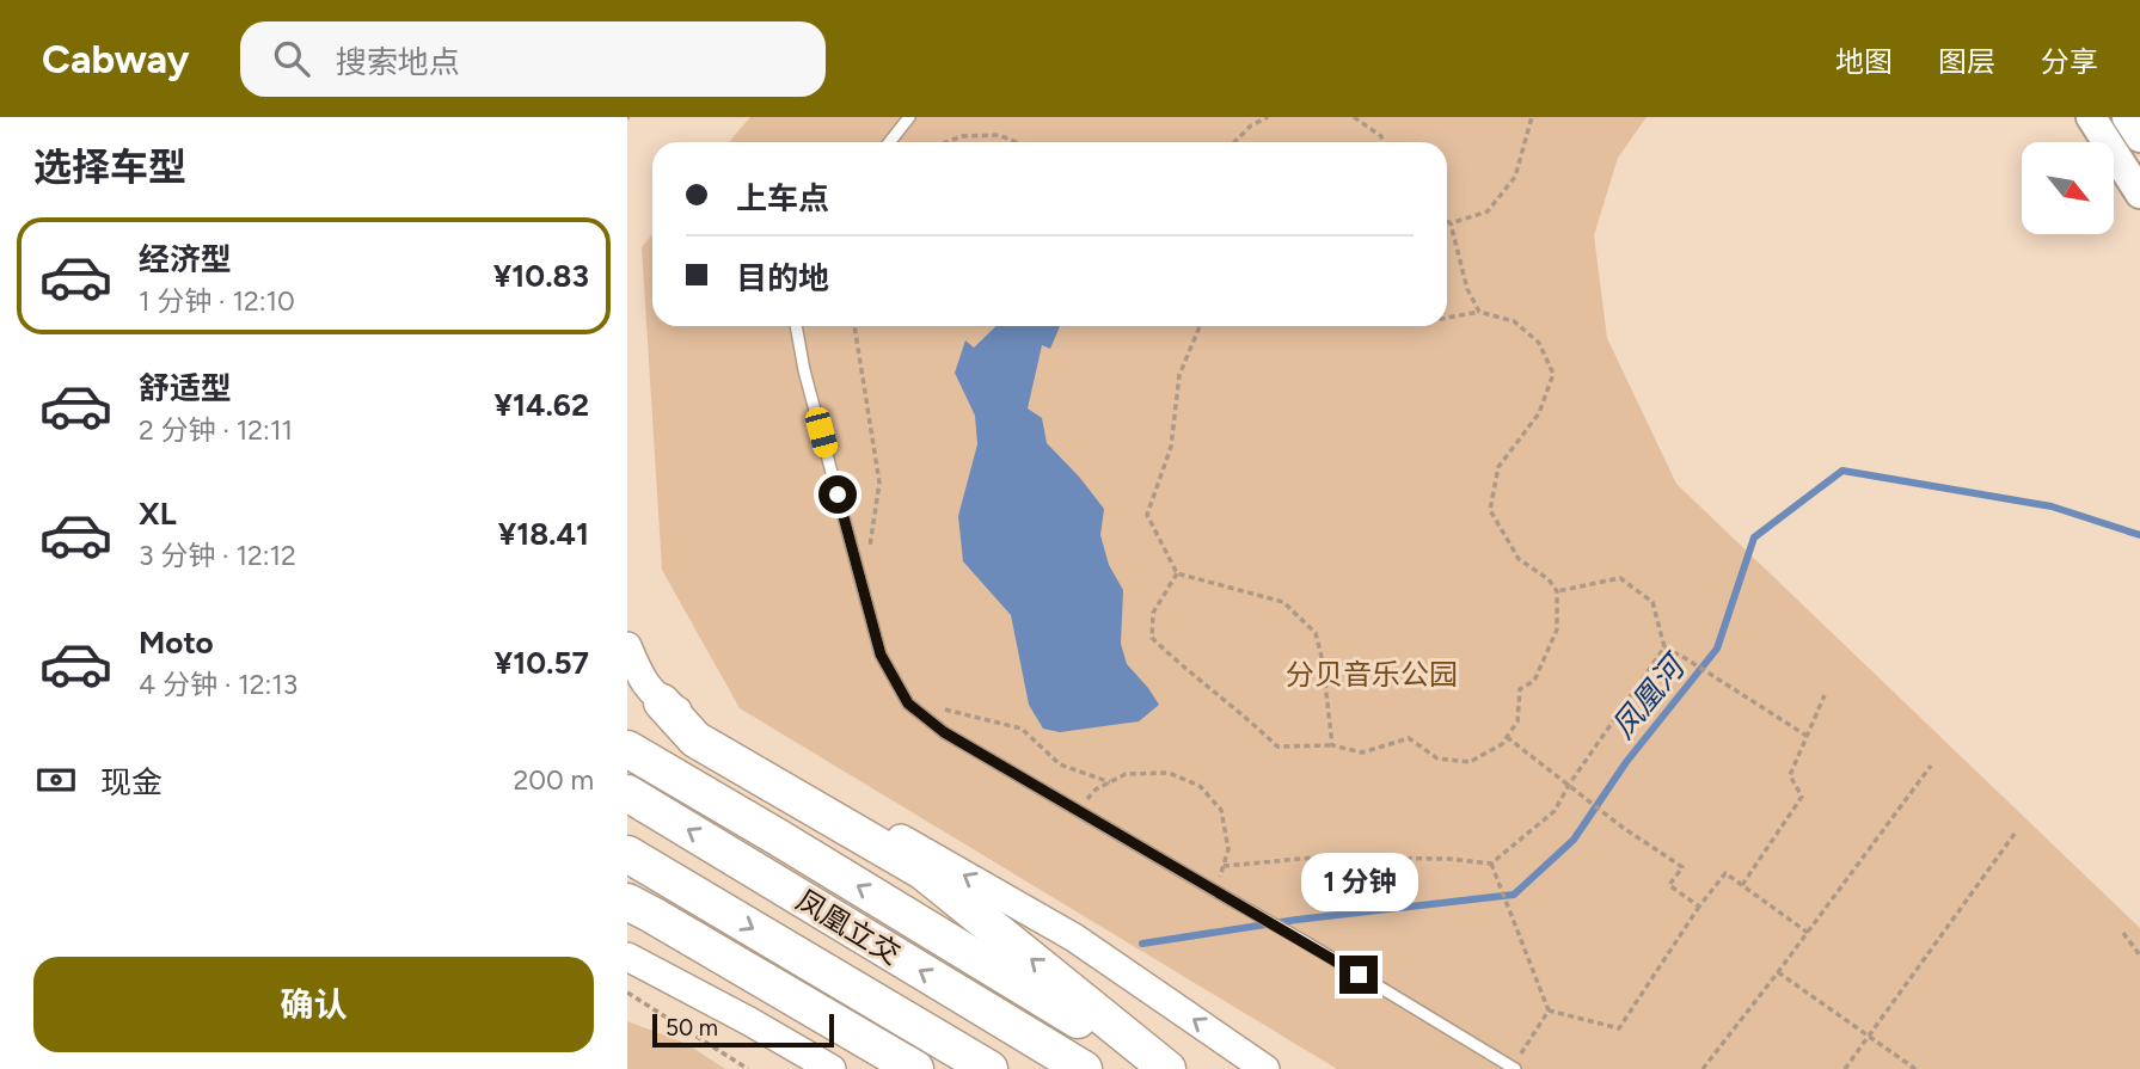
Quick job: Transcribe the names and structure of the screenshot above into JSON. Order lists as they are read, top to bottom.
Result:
{
  "streets": {
    "highway": ["凤凰立交"]
  },
  "water": ["凤凰河"],
  "parks": ["分贝音乐公园"],
  "scale_bar": "50 m",
  "north": "bottom right",
  "page": {
    "header": "Cabway",
    "search": "搜索地点",
    "nav": ["地图", "图层", "分享"],
    "heading": "选择车型",
    "banner": ["上车点", "目的地"],
    "list": [
      {
        "name": "经济型",
        "note": "1 分钟 · 12:10",
        "value": "¥10.83"
      },
      {
        "name": "舒适型",
        "note": "2 分钟 · 12:11",
        "value": "¥14.62"
      },
      {
        "name": "XL",
        "note": "3 分钟 · 12:12",
        "value": "¥18.41"
      },
      {
        "name": "Moto",
        "note": "4 分钟 · 12:13",
        "value": "¥10.57"
      }
    ],
    "pay": ["现金", "200 m"],
    "bubble": "1 分钟",
    "buttons": "确认",
    "scale": "50 m"
  }
}
